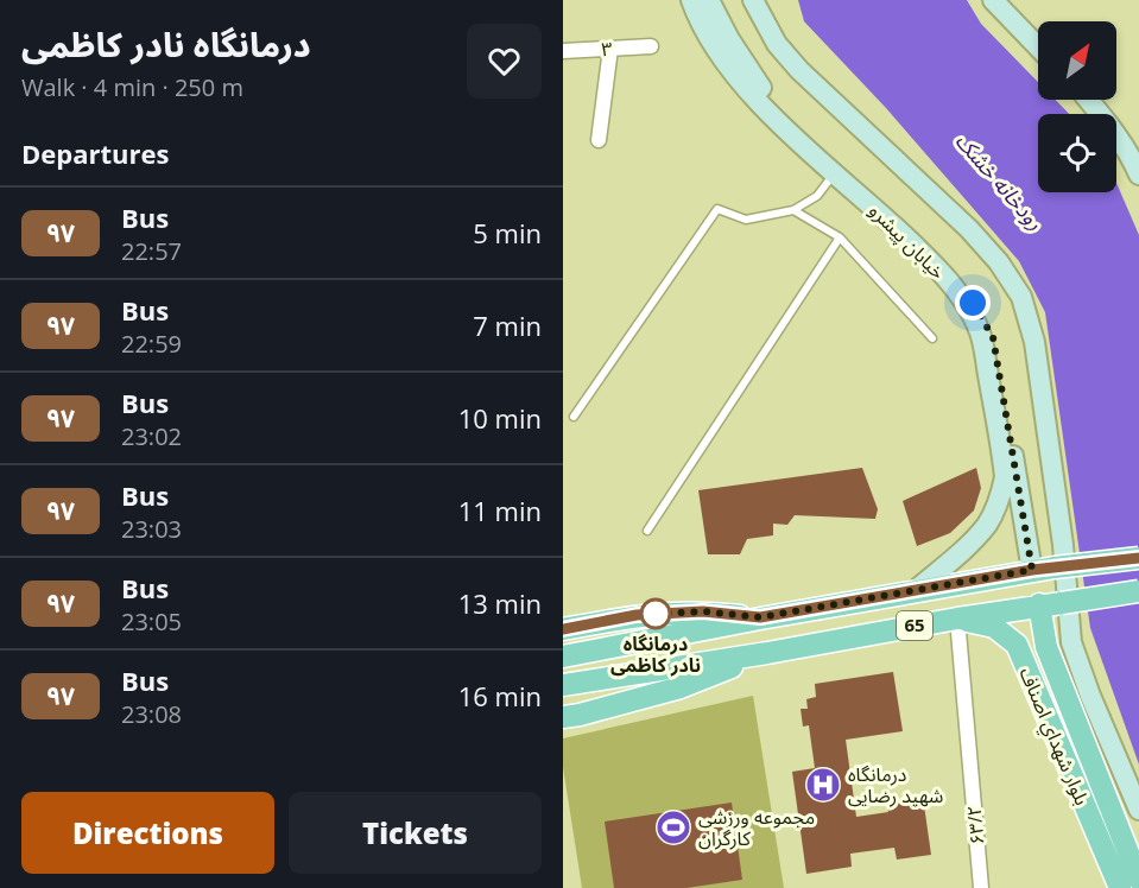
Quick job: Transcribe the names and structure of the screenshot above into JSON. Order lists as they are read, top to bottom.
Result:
{
  "streets": {
    "main road": ["خیابان پیشرو", "65", "بلوار شهداي اصناف"],
    "street": ["۳", "۶۳/۲"]
  },
  "crossings": [
    ["خیابان پیشرو", "65"],
    ["65", "بلوار شهداي اصناف"],
    ["65", "۶۳/۲"],
    ["بلوار شهداي اصناف", "۶۳/۲"]
  ],
  "water": ["رودخانه خشک"],
  "places": {
    "other": ["درمانگاه نادر کاظمی"],
    "hospital": ["درمانگاه شهید رضایی"],
    "sports": ["مجموعه ورزشی کارگران"]
  },
  "lines": ["bus line ۹۷"],
  "north": "top right",
  "page": {
    "heading": [
      ["درمانگاه نادر کاظمی", "Walk · 4 min · 250 m"],
      "Departures"
    ],
    "list": [
      {
        "mark": "۹۷",
        "name": "Bus",
        "note": "22:57",
        "value": "5 min"
      },
      {
        "mark": "۹۷",
        "name": "Bus",
        "note": "22:59",
        "value": "7 min"
      },
      {
        "mark": "۹۷",
        "name": "Bus",
        "note": "23:02",
        "value": "10 min"
      },
      {
        "mark": "۹۷",
        "name": "Bus",
        "note": "23:03",
        "value": "11 min"
      },
      {
        "mark": "۹۷",
        "name": "Bus",
        "note": "23:05",
        "value": "13 min"
      },
      {
        "mark": "۹۷",
        "name": "Bus",
        "note": "23:08",
        "value": "16 min"
      }
    ],
    "buttons": ["Directions", "Tickets"]
  }
}
